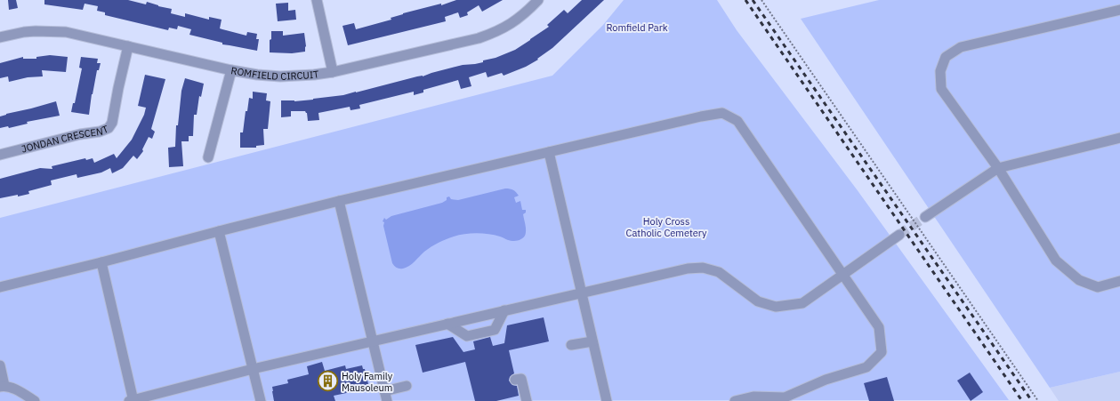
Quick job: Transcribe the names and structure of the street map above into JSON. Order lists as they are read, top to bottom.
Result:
{
  "streets": {
    "street": ["ROMFIELD CIRCUIT", "JONDAN CRESCENT"]
  },
  "crossings": [
    ["ROMFIELD CIRCUIT", "JONDAN CRESCENT"]
  ],
  "parks": ["Romfield Park", "Holy Cross Catholic Cemetery"],
  "places": {
    "building": ["Holy Family Mausoleum"]
  }
}
